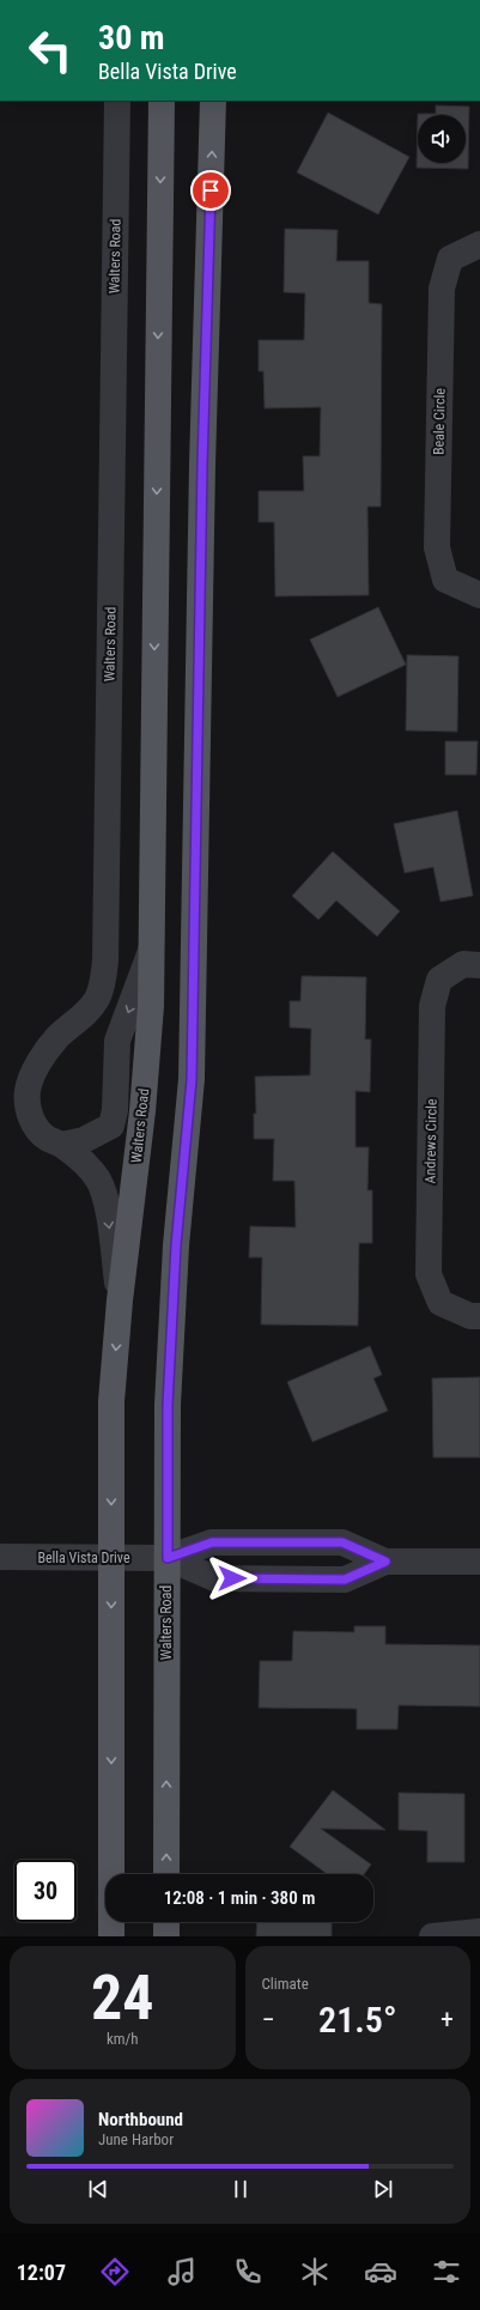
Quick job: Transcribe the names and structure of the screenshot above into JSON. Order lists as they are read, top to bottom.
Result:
{
  "streets": {
    "main road": ["Walters Road"],
    "street": ["Beale Circle", "Andrews Circle", "Bella Vista Drive"]
  },
  "crossings": [
    ["Walters Road", "Bella Vista Drive"]
  ],
  "page": {
    "turn": ["30 m", "Bella Vista Drive"],
    "limit": "30",
    "trip": "12:08 · 1 min · 380 m",
    "tile": [
      ["24", "km/h"],
      "Climate"
    ],
    "heat": ["−", "21.5°", "+"],
    "song": ["Northbound", "June Harbor"],
    "tabs": "12:07"
  }
}
